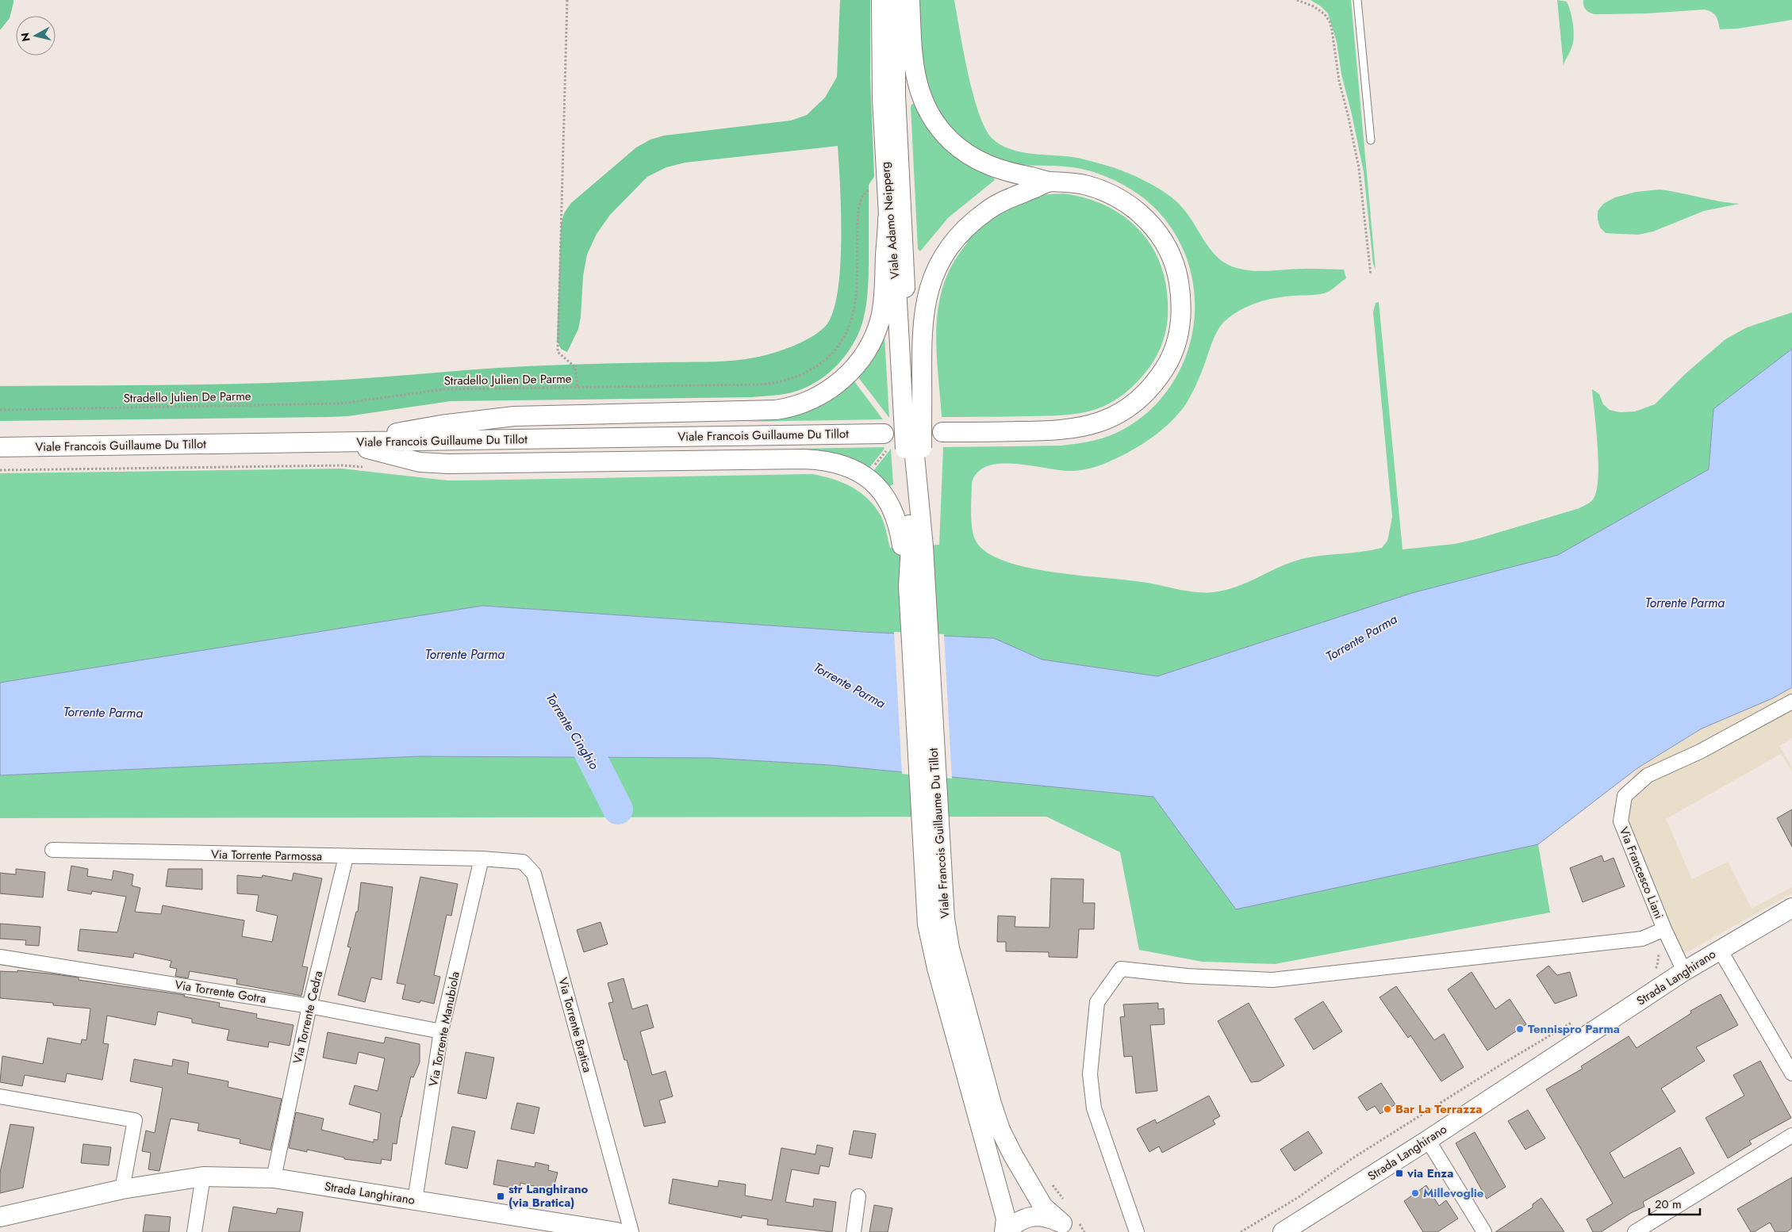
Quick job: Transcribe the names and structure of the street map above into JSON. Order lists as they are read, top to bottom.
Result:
{
  "streets": {
    "main road": ["Viale Adamo Neipperg", "Viale Francois Guillaume Du Tillot", "Strada Langhirano"],
    "street": [
      "Via Torrente Parmossa",
      "Via Francesco Liani",
      "Via Torrente Gotra",
      "Via Torrente Cedra",
      "Via Torrente Bratica",
      "Via Torrente Manubiola"
    ],
    "path": ["Stradello Julien De Parme"]
  },
  "crossings": [
    ["Via Torrente Parmossa", "Via Torrente Cedra"],
    ["Via Torrente Parmossa", "Via Torrente Bratica"],
    ["Via Torrente Parmossa", "Via Torrente Manubiola"],
    ["Via Francesco Liani", "Strada Langhirano"],
    ["Strada Langhirano", "Via Torrente Cedra"],
    ["Strada Langhirano", "Via Torrente Manubiola"],
    ["Via Torrente Gotra", "Via Torrente Cedra"],
    ["Via Torrente Gotra", "Via Torrente Manubiola"],
    ["Via Torrente Bratica", "Via Torrente Manubiola"]
  ],
  "water": ["Torrente Parma", "Torrente Cinghio"],
  "places": {
    "other": ["Tennispro Parma", "Bar La Terrazza", "Millevoglie"],
    "transit": ["via Enza", "str Langhirano (via Bratica)"]
  },
  "scale_bar": "20 m",
  "north": "left"
}
